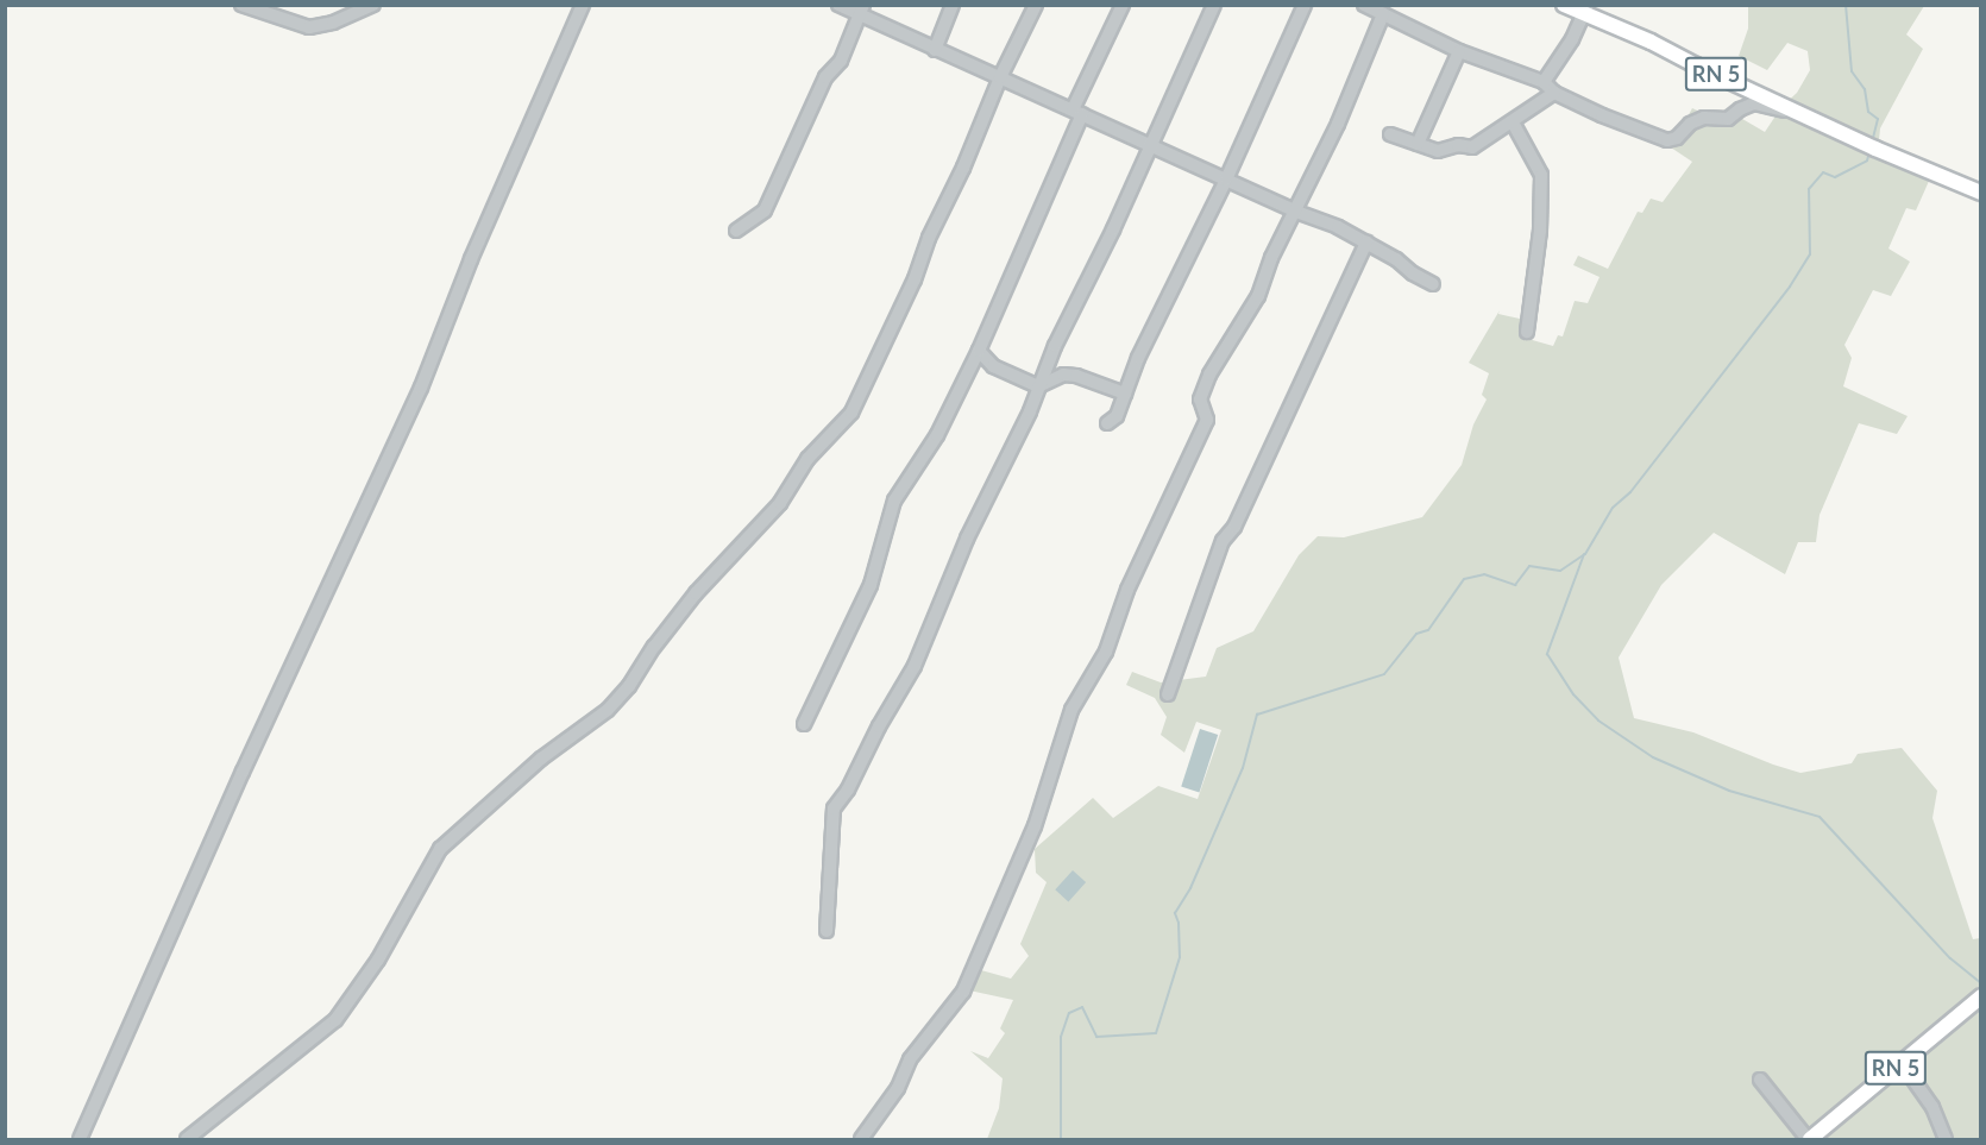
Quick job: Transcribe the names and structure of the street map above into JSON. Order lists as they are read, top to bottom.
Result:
{
  "streets": {
    "main road": ["RN 5"]
  }
}
